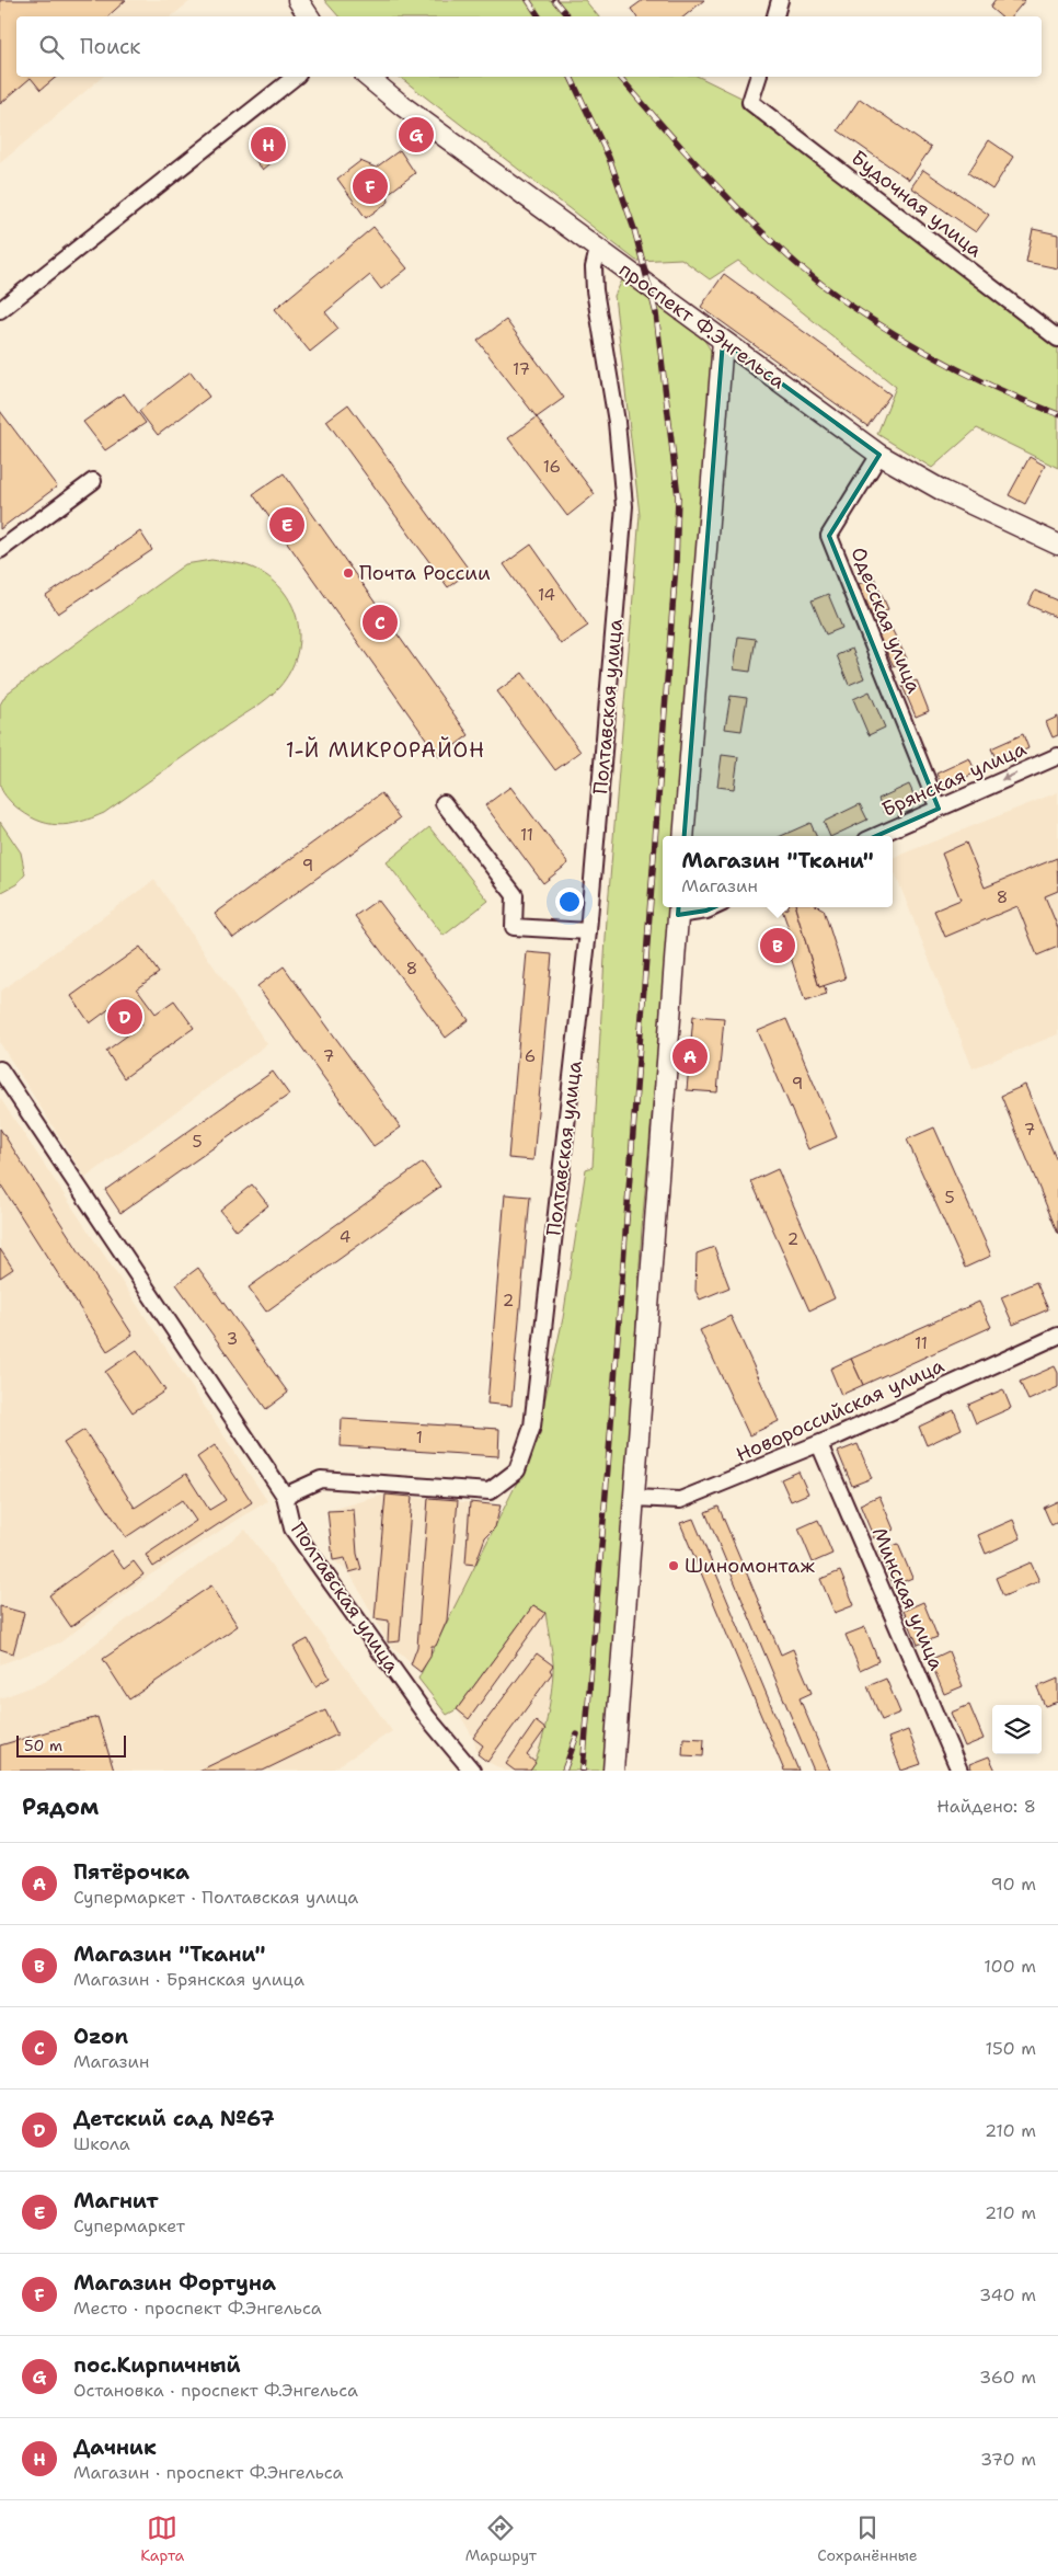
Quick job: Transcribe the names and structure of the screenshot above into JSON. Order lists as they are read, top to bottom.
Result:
{
  "streets": {
    "street": [
      "Будочная улица",
      "проспект Ф.Энгельса",
      "Одесская улица",
      "Полтавская улица",
      "Брянская улица",
      "Новороссийская улица",
      "Минская улица"
    ]
  },
  "crossings": [
    ["проспект Ф.Энгельса", "Одесская улица"],
    ["проспект Ф.Энгельса", "Полтавская улица"],
    ["Одесская улица", "Брянская улица"],
    ["Новороссийская улица", "Минская улица"]
  ],
  "one_way": ["Брянская улица"],
  "districts": ["1-Й МИКРОРАЙОН"],
  "places": ["Почта России", "Шиномонтаж"],
  "house_numbers": [
    "17",
    "16",
    "14",
    "11",
    "9",
    "8",
    "8",
    "7",
    "6",
    "9",
    "7",
    "5",
    "5",
    "4",
    "2",
    "2",
    "3",
    "11",
    "1"
  ],
  "scale_bar": "50 m",
  "page": {
    "search": "Поиск",
    "pins": [
      "G",
      "H",
      "F",
      "E",
      "C",
      "B",
      "D",
      "A"
    ],
    "popup": ["Магазин \"Ткани\"", "Магазин"],
    "scale": "50 m",
    "heading": ["Рядом", "Найдено: 8"],
    "list": [
      {
        "mark": "A",
        "name": "Пятёрочка",
        "note": "Супермаркет · Полтавская улица",
        "value": "90 m"
      },
      {
        "mark": "B",
        "name": "Магазин \"Ткани\"",
        "note": "Магазин · Брянская улица",
        "value": "100 m"
      },
      {
        "mark": "C",
        "name": "Ozon",
        "note": "Магазин",
        "value": "150 m"
      },
      {
        "mark": "D",
        "name": "Детский сад №67",
        "note": "Школа",
        "value": "210 m"
      },
      {
        "mark": "E",
        "name": "Магнит",
        "note": "Супермаркет",
        "value": "210 m"
      },
      {
        "mark": "F",
        "name": "Магазин Фортуна",
        "note": "Место · проспект Ф.Энгельса",
        "value": "340 m"
      },
      {
        "mark": "G",
        "name": "пос.Кирпичный",
        "note": "Остановка · проспект Ф.Энгельса",
        "value": "360 m"
      },
      {
        "mark": "H",
        "name": "Дачник",
        "note": "Магазин · проспект Ф.Энгельса",
        "value": "370 m"
      }
    ],
    "nav": ["Карта", "Маршрут", "Сохранённые"]
  }
}
